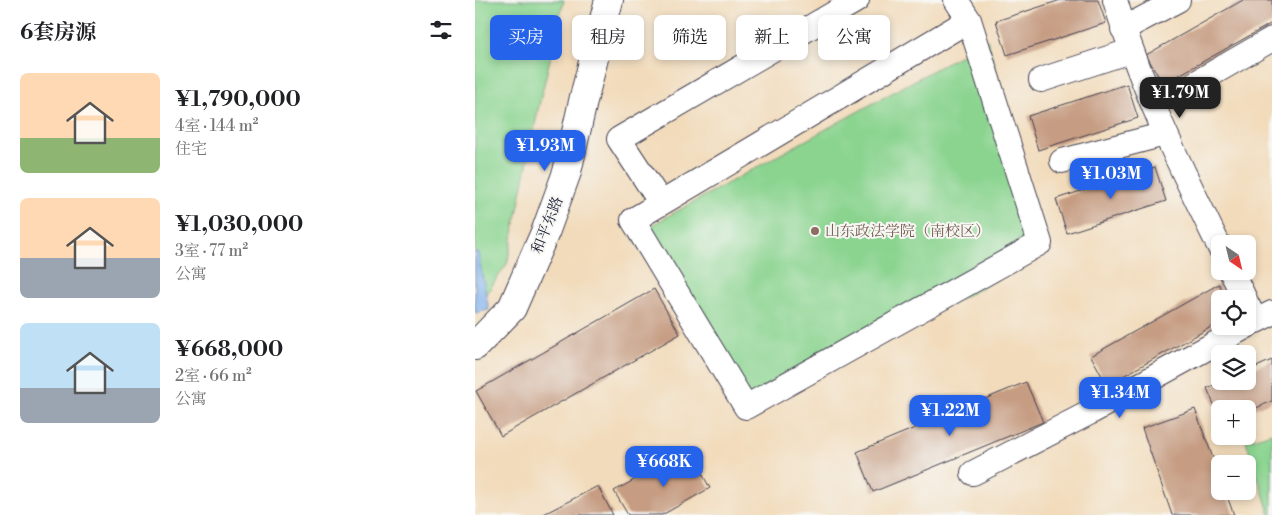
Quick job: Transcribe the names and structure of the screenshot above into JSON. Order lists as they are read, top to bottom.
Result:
{
  "streets": {
    "main road": ["和平东路"]
  },
  "places": ["山东政法学院（南校区）"],
  "north": "bottom right",
  "page": {
    "heading": "6套房源",
    "chip": [
      "买房",
      "租房",
      "筛选",
      "新上",
      "公寓"
    ],
    "list": [
      {
        "name": "¥1,790,000",
        "note": "4室 · 144 m² · 住宅"
      },
      {
        "name": "¥1,030,000",
        "note": "3室 · 77 m² · 公寓"
      },
      {
        "name": "¥668,000",
        "note": "2室 · 66 m² · 公寓"
      }
    ],
    "price": [
      "¥1.79M",
      "¥1.93M",
      "¥1.03M",
      "¥1.34M",
      "¥1.22M",
      "¥668K"
    ],
    "map_buttons": ["+", "−"]
  }
}
